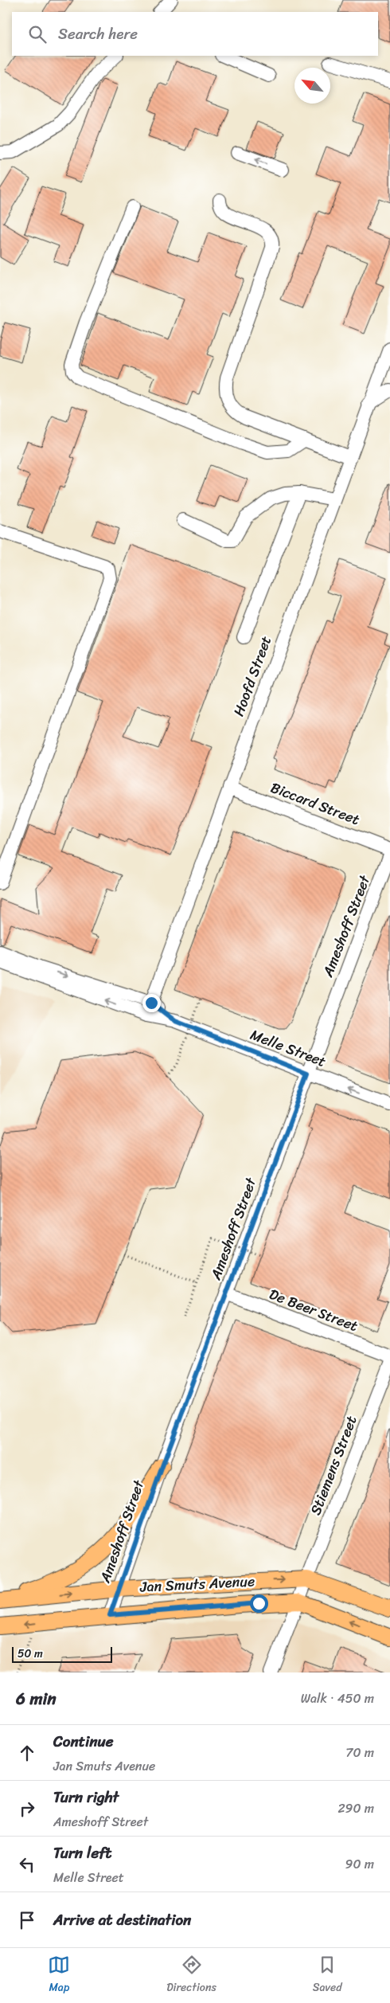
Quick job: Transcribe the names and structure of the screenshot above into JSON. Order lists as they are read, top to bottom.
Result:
{
  "streets": {
    "main road": ["Jan Smuts Avenue"],
    "street": [
      "Hoofd Street",
      "Biccard Street",
      "Ameshoff Street",
      "Melle Street",
      "De Beer Street",
      "Stiemens Street"
    ]
  },
  "crossings": [
    ["Hoofd Street", "Biccard Street"],
    ["Hoofd Street", "Melle Street"],
    ["Ameshoff Street", "Melle Street"],
    ["Ameshoff Street", "De Beer Street"],
    ["Ameshoff Street", "Jan Smuts Avenue"],
    ["Stiemens Street", "Jan Smuts Avenue"]
  ],
  "scale_bar": "50 m",
  "north": "top left",
  "page": {
    "search": "Search here",
    "scale": "50 m",
    "heading": ["6 min", "Walk · 450 m"],
    "list": [
      ["Continue", "Jan Smuts Avenue", "70 m"],
      ["Turn right", "Ameshoff Street", "290 m"],
      ["Turn left", "Melle Street", "90 m"],
      "Arrive at destination"
    ],
    "nav": ["Map", "Directions", "Saved"]
  }
}
